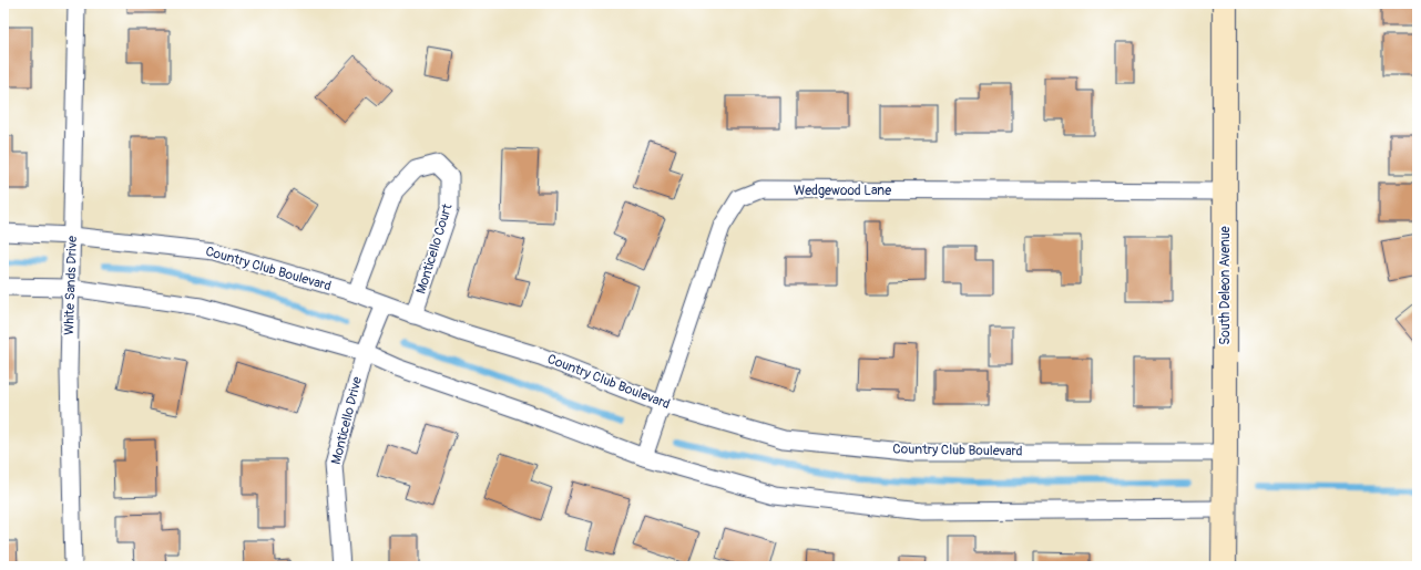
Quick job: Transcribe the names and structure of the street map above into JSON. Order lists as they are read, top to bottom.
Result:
{
  "streets": {
    "street": [
      "Wedgewood Lane",
      "Monticello Court",
      "Country Club Boulevard",
      "White Sands Drive",
      "South Deleon Avenue",
      "Monticello Drive"
    ]
  },
  "crossings": [
    ["Wedgewood Lane", "Country Club Boulevard"],
    ["Wedgewood Lane", "South Deleon Avenue"],
    ["Monticello Court", "Country Club Boulevard"],
    ["Country Club Boulevard", "White Sands Drive"],
    ["Country Club Boulevard", "South Deleon Avenue"],
    ["Country Club Boulevard", "Monticello Drive"]
  ]
}
